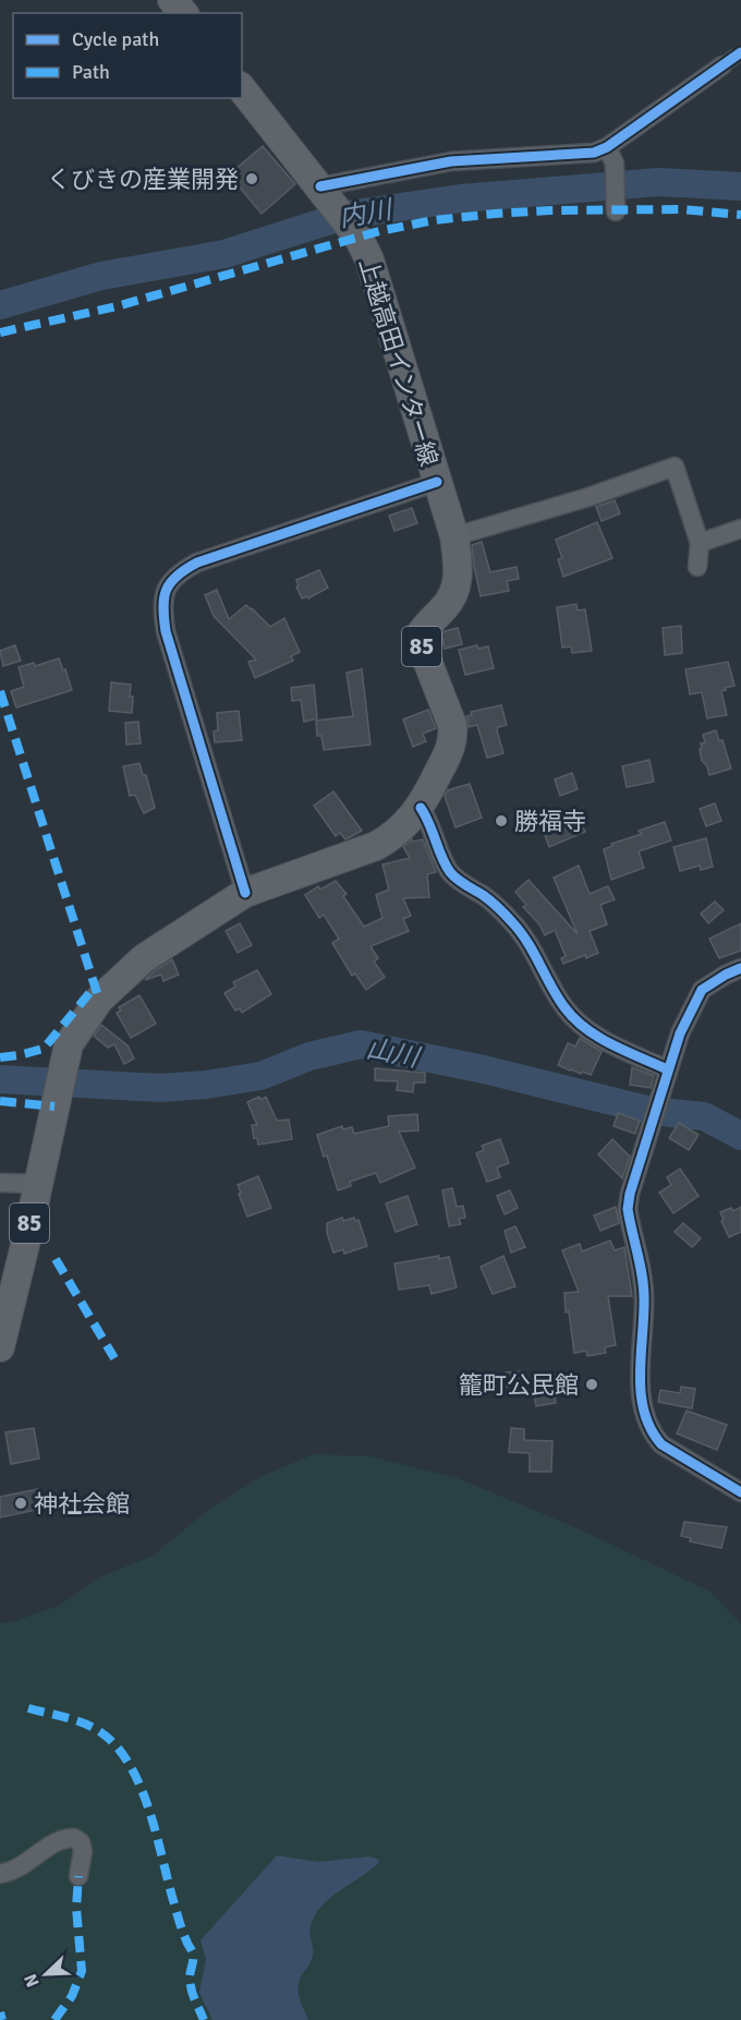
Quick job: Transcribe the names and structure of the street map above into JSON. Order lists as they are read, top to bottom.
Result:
{
  "streets": {
    "main road": ["上越高田インター線", "85"]
  },
  "water": ["内川", "山川"],
  "places": [
    "くびきの産業開発",
    "勝福寺",
    "籠町公民館",
    "神社会館"
  ],
  "legend": ["Cycle path", "Path"],
  "north": "bottom left"
}
